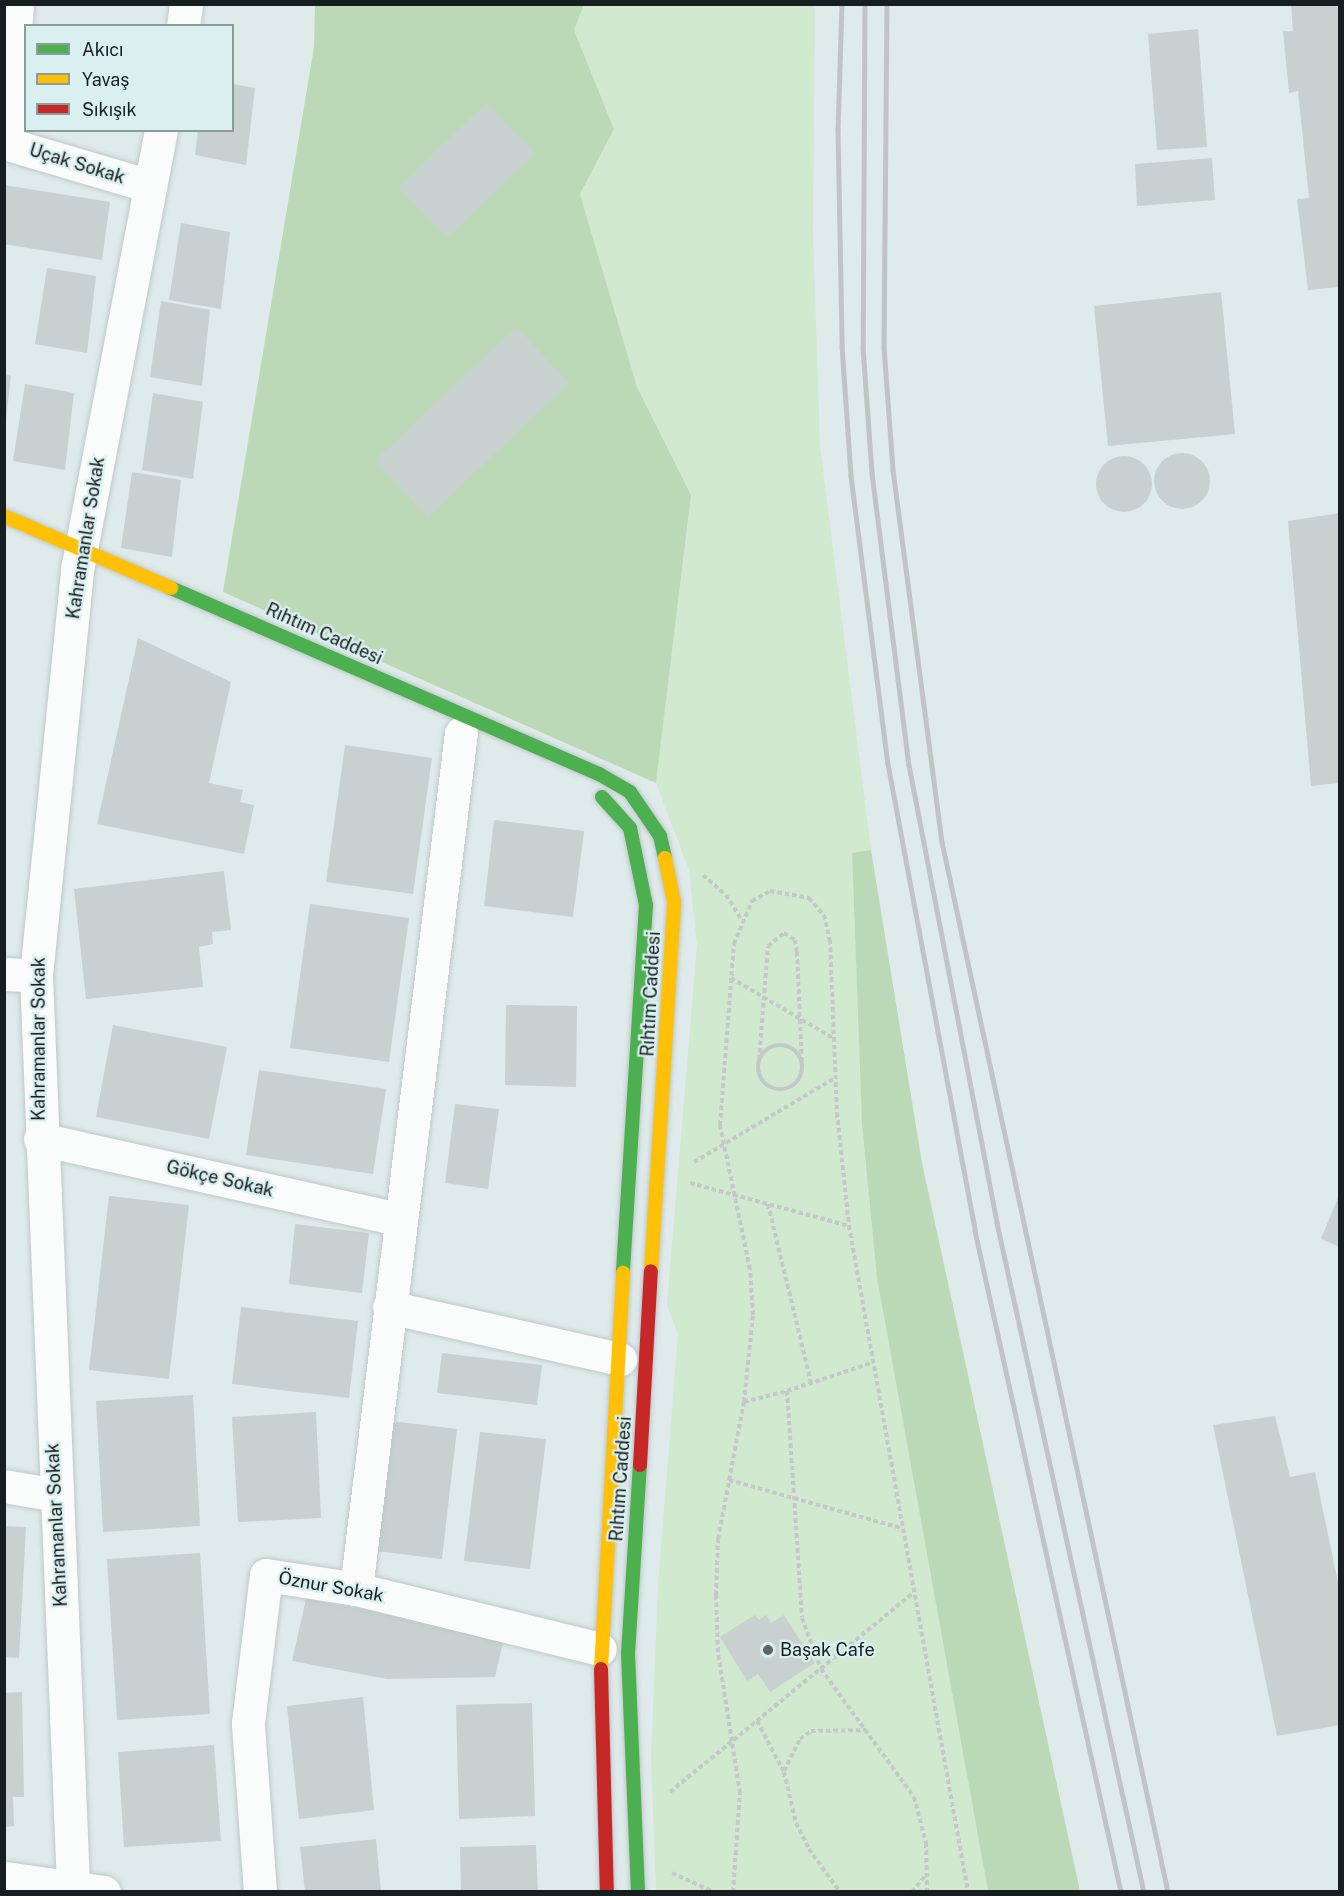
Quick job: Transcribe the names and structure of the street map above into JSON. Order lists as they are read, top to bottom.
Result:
{
  "streets": {
    "main road": ["Rıhtım Caddesi"],
    "street": [
      "Uçak Sokak",
      "Kahramanlar Sokak",
      "Gökçe Sokak",
      "Öznur Sokak"
    ]
  },
  "crossings": [
    ["Uçak Sokak", "Kahramanlar Sokak"],
    ["Kahramanlar Sokak", "Rıhtım Caddesi"],
    ["Kahramanlar Sokak", "Gökçe Sokak"],
    ["Rıhtım Caddesi", "Öznur Sokak"]
  ],
  "places": ["Başak Cafe"],
  "legend": ["Akıcı", "Yavaş", "Sıkışık"]
}
